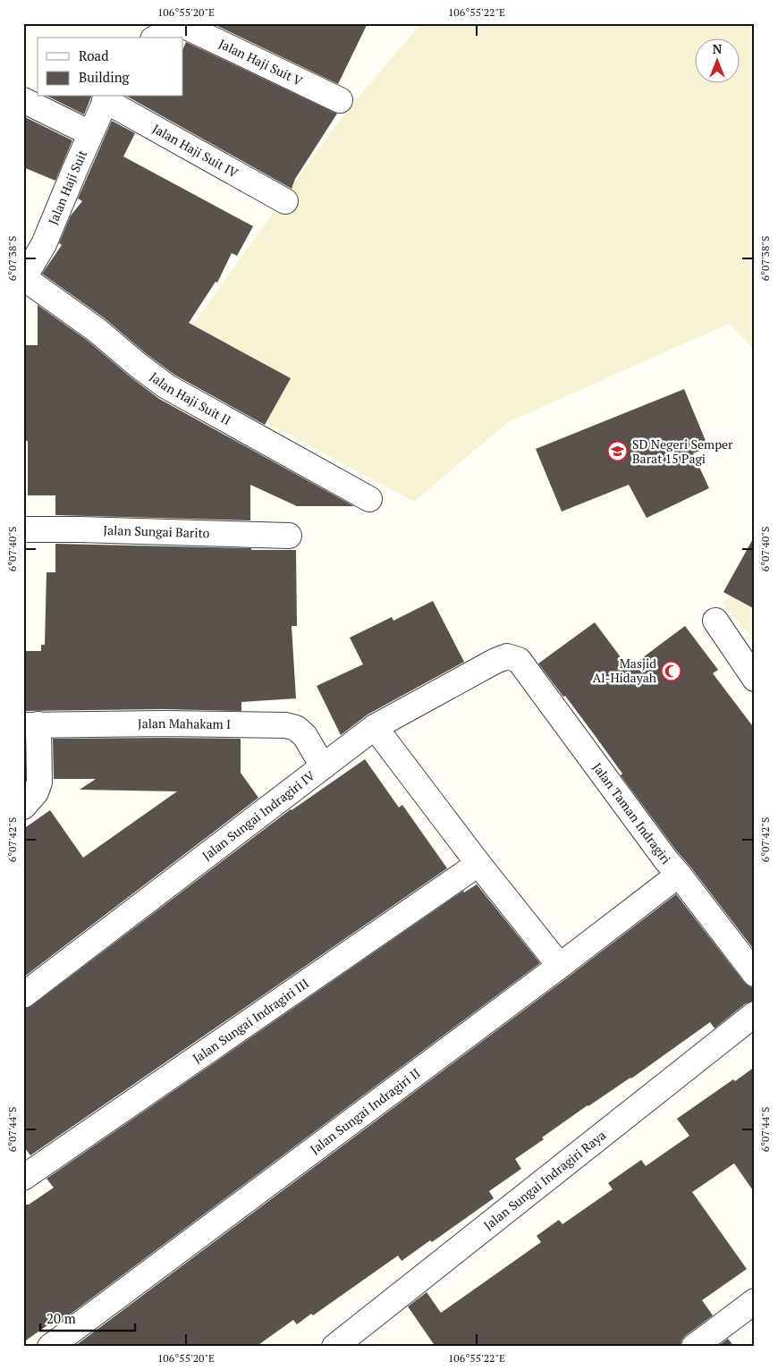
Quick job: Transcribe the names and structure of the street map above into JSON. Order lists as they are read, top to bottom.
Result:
{
  "streets": {
    "street": [
      "Jalan Haji Suit V",
      "Jalan Haji Suit IV",
      "Jalan Haji Suit",
      "Jalan Haji Suit II",
      "Jalan Sungai Barito",
      "Jalan Mahakam I",
      "Jalan Taman Indragiri",
      "Jalan Sungai Indragiri IV",
      "Jalan Sungai Indragiri III",
      "Jalan Sungai Indragiri II",
      "Jalan Sungai Indragiri Raya"
    ]
  },
  "crossings": [
    ["Jalan Haji Suit IV", "Jalan Haji Suit"],
    ["Jalan Haji Suit", "Jalan Haji Suit II"],
    ["Jalan Mahakam I", "Jalan Sungai Indragiri IV"],
    ["Jalan Taman Indragiri", "Jalan Sungai Indragiri IV"],
    ["Jalan Taman Indragiri", "Jalan Sungai Indragiri II"]
  ],
  "places": {
    "school or university": ["SD Negeri Semper Barat 15 Pagi"],
    "mosque": ["Masjid Al-Hidayah"]
  },
  "legend": ["Road", "Building"],
  "scale_bar": "20 m",
  "north": "top",
  "coordinates": [
    "106°55'20\"E",
    "106°55'22\"E",
    "6°07'38\"S",
    "6°07'40\"S",
    "6°07'42\"S",
    "6°07'44\"S"
  ]
}
